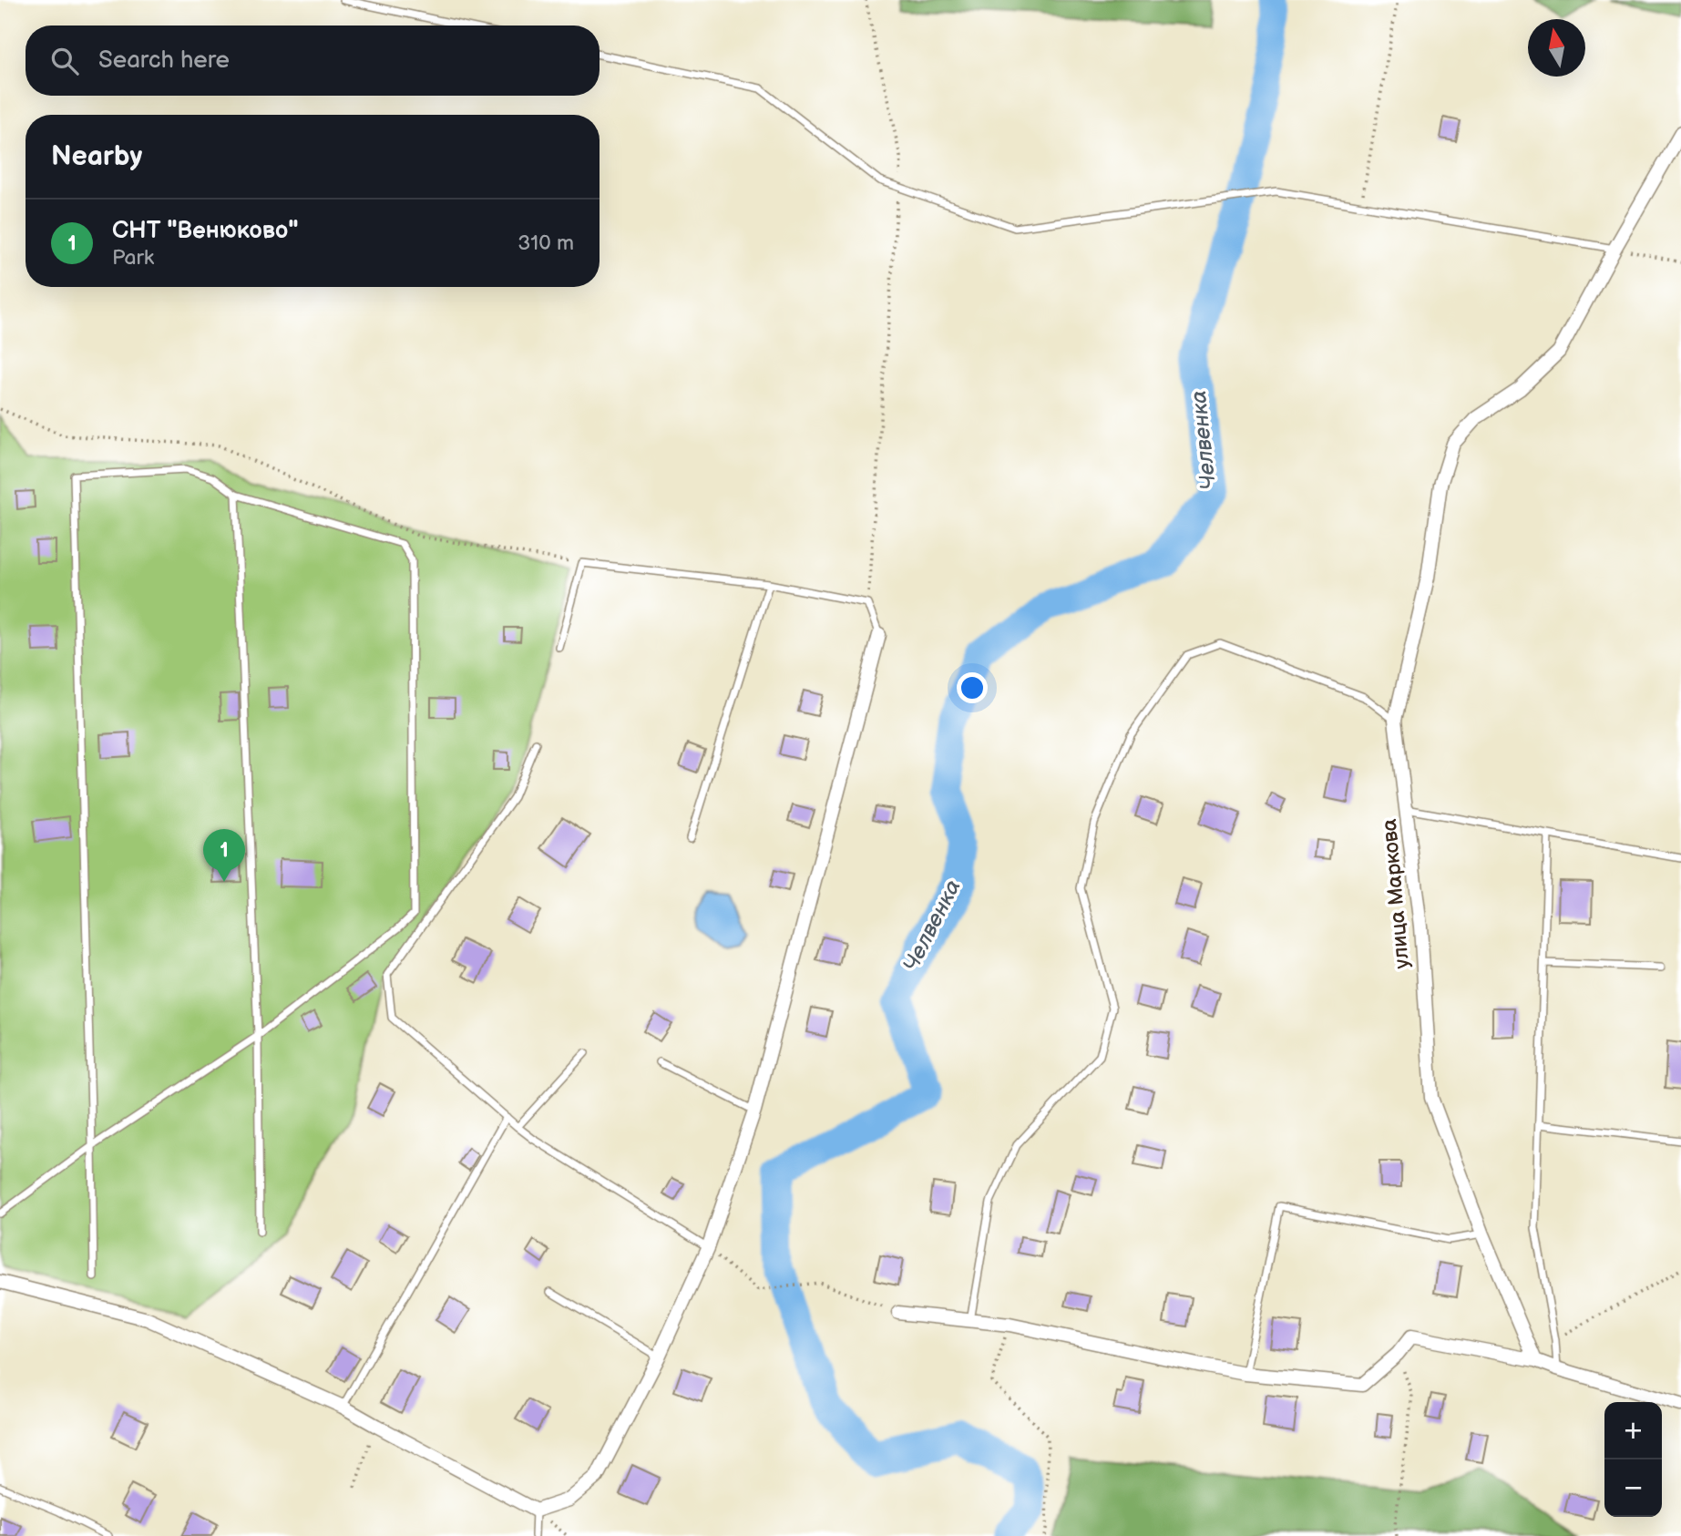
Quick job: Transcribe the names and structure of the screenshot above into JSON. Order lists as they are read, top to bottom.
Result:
{
  "streets": {
    "street": ["улица Маркова"]
  },
  "water": ["Челвенка"],
  "north": "top",
  "page": {
    "search": "Search here",
    "heading": "Nearby",
    "list": [
      {
        "mark": "1",
        "name": "СНТ \"Венюково\"",
        "note": "Park",
        "value": "310 m"
      }
    ],
    "pins": "1",
    "map_buttons": ["+", "−"]
  }
}
